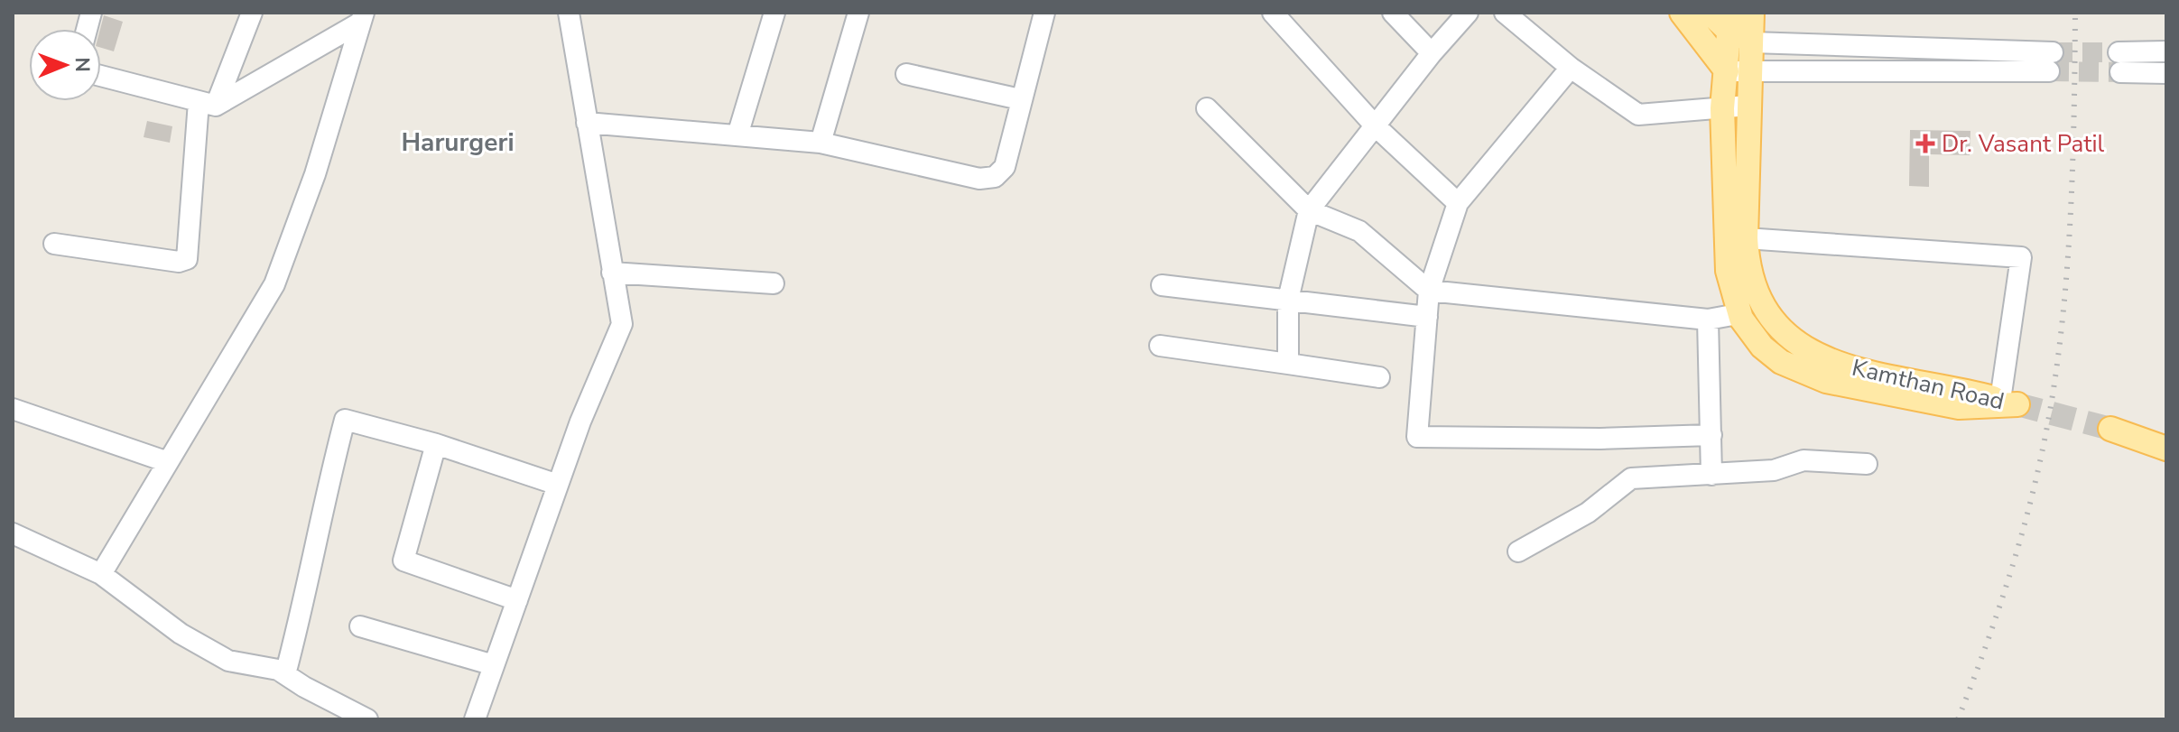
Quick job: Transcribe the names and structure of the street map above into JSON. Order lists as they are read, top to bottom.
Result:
{
  "streets": {
    "main road": ["Kamthan Road"]
  },
  "districts": ["Harurgeri"],
  "places": {
    "health": ["Dr. Vasant Patil"]
  },
  "north": "right"
}
